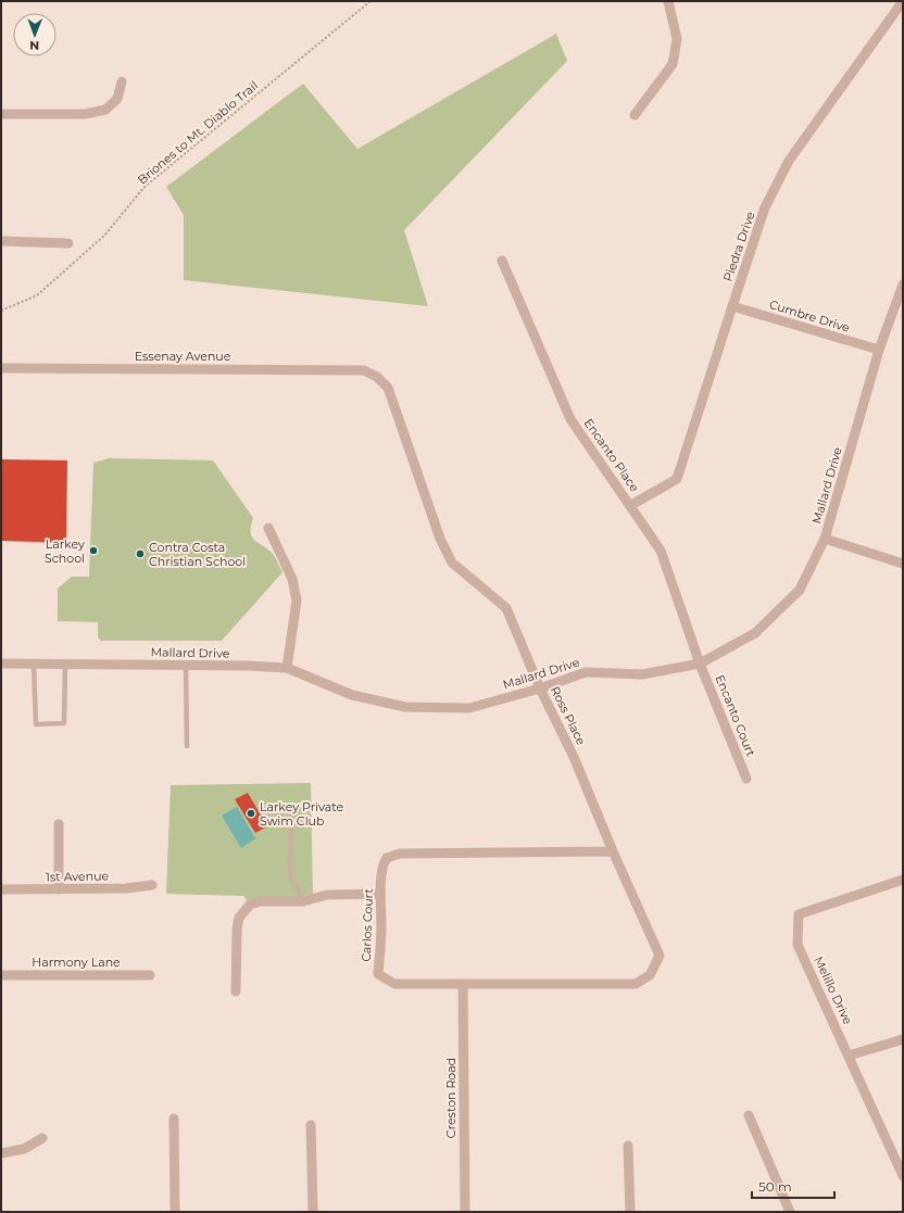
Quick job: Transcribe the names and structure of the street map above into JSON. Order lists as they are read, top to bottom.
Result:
{
  "streets": {
    "street": [
      "Piedra Drive",
      "Cumbre Drive",
      "Essenay Avenue",
      "Encanto Place",
      "Mallard Drive",
      "Ross Place",
      "Encanto Court",
      "1st Avenue",
      "Carlos Court",
      "Harmony Lane",
      "Melillo Drive",
      "Creston Road"
    ],
    "path": ["Briones to Mt. Diablo Trail"]
  },
  "crossings": [
    ["Piedra Drive", "Cumbre Drive"],
    ["Piedra Drive", "Encanto Place"],
    ["Cumbre Drive", "Mallard Drive"],
    ["Essenay Avenue", "Ross Place"],
    ["Encanto Place", "Mallard Drive"],
    ["Encanto Place", "Encanto Court"],
    ["Mallard Drive", "Ross Place"],
    ["Mallard Drive", "Encanto Court"],
    ["Ross Place", "Carlos Court"],
    ["Carlos Court", "Creston Road"]
  ],
  "places": ["Larkey School", "Contra Costa Christian School", "Larkey Private Swim Club"],
  "scale_bar": "50 m",
  "north": "bottom"
}
